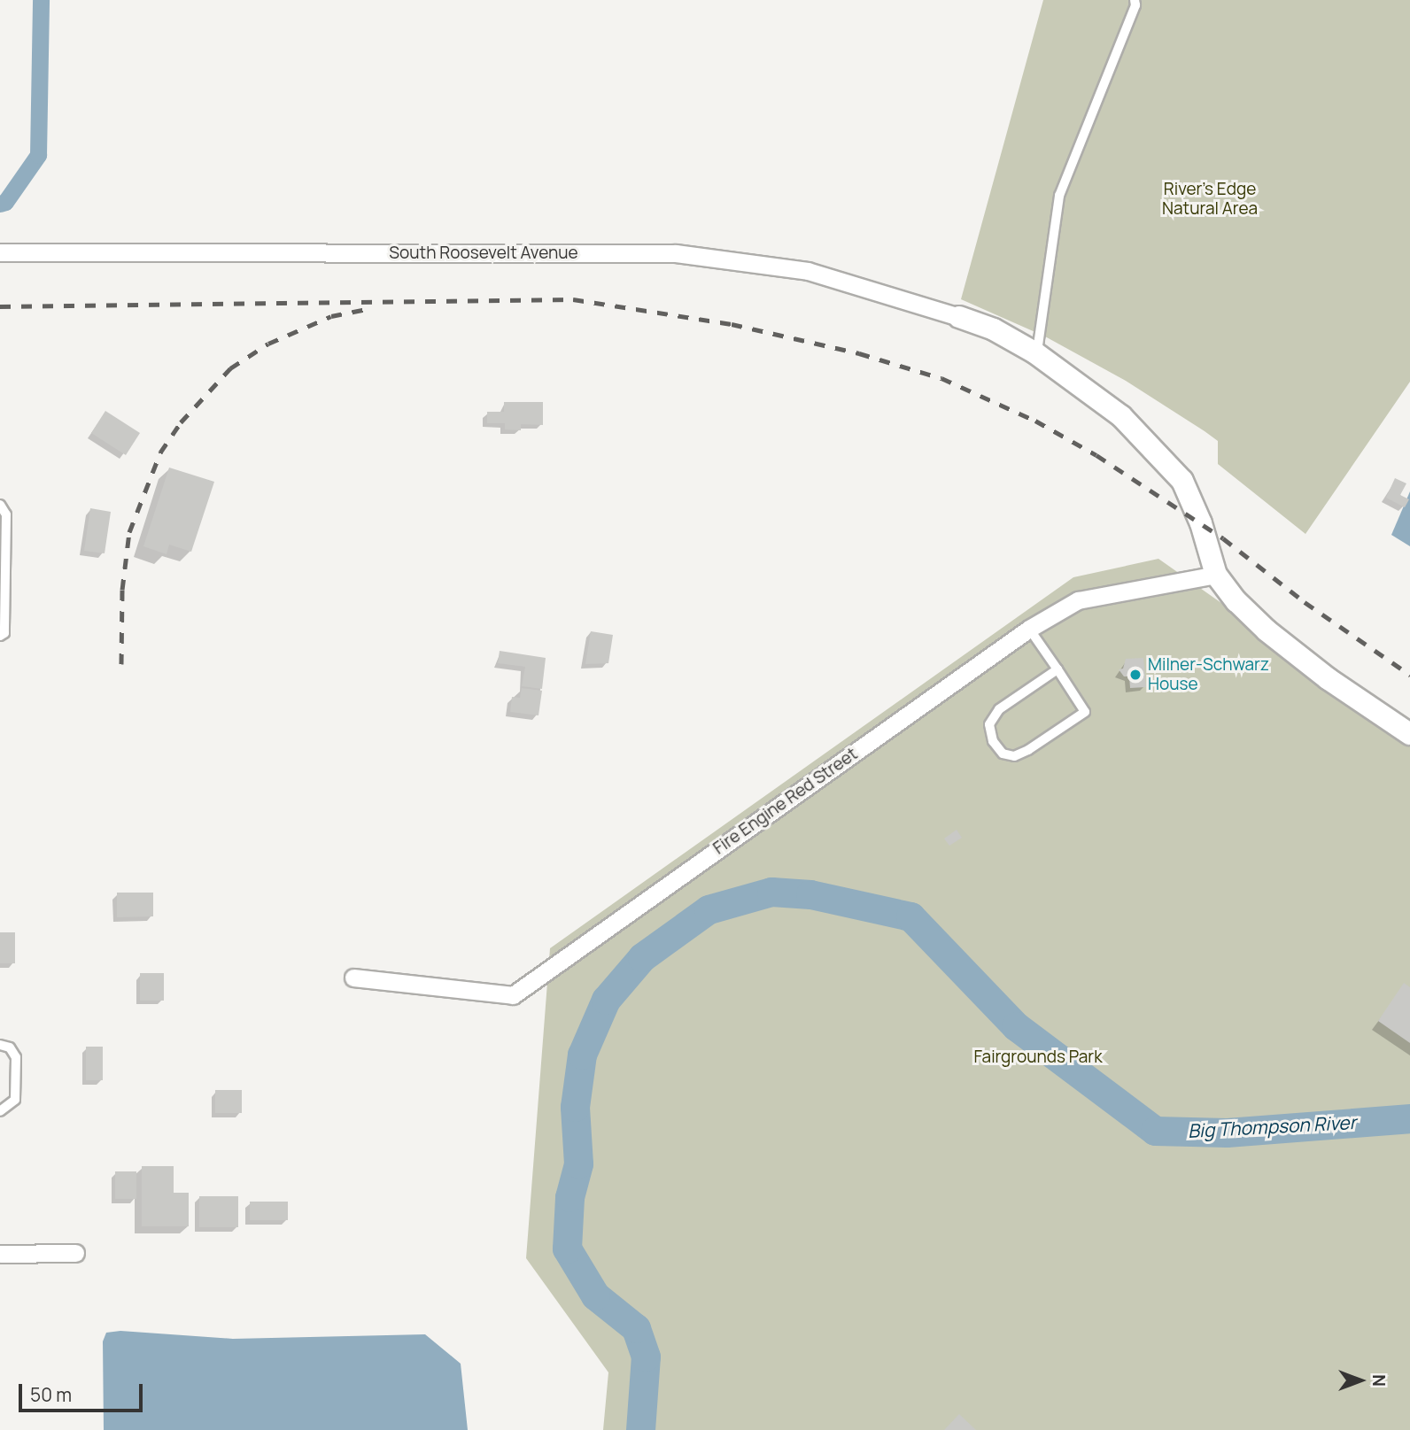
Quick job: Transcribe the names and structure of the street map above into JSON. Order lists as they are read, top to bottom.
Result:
{
  "streets": {
    "street": ["South Roosevelt Avenue", "Fire Engine Red Street"]
  },
  "water": ["Big Thompson River"],
  "parks": ["River's Edge Natural Area", "Fairgrounds Park"],
  "places": ["Milner-Schwarz House"],
  "scale_bar": "50 m",
  "north": "right"
}
